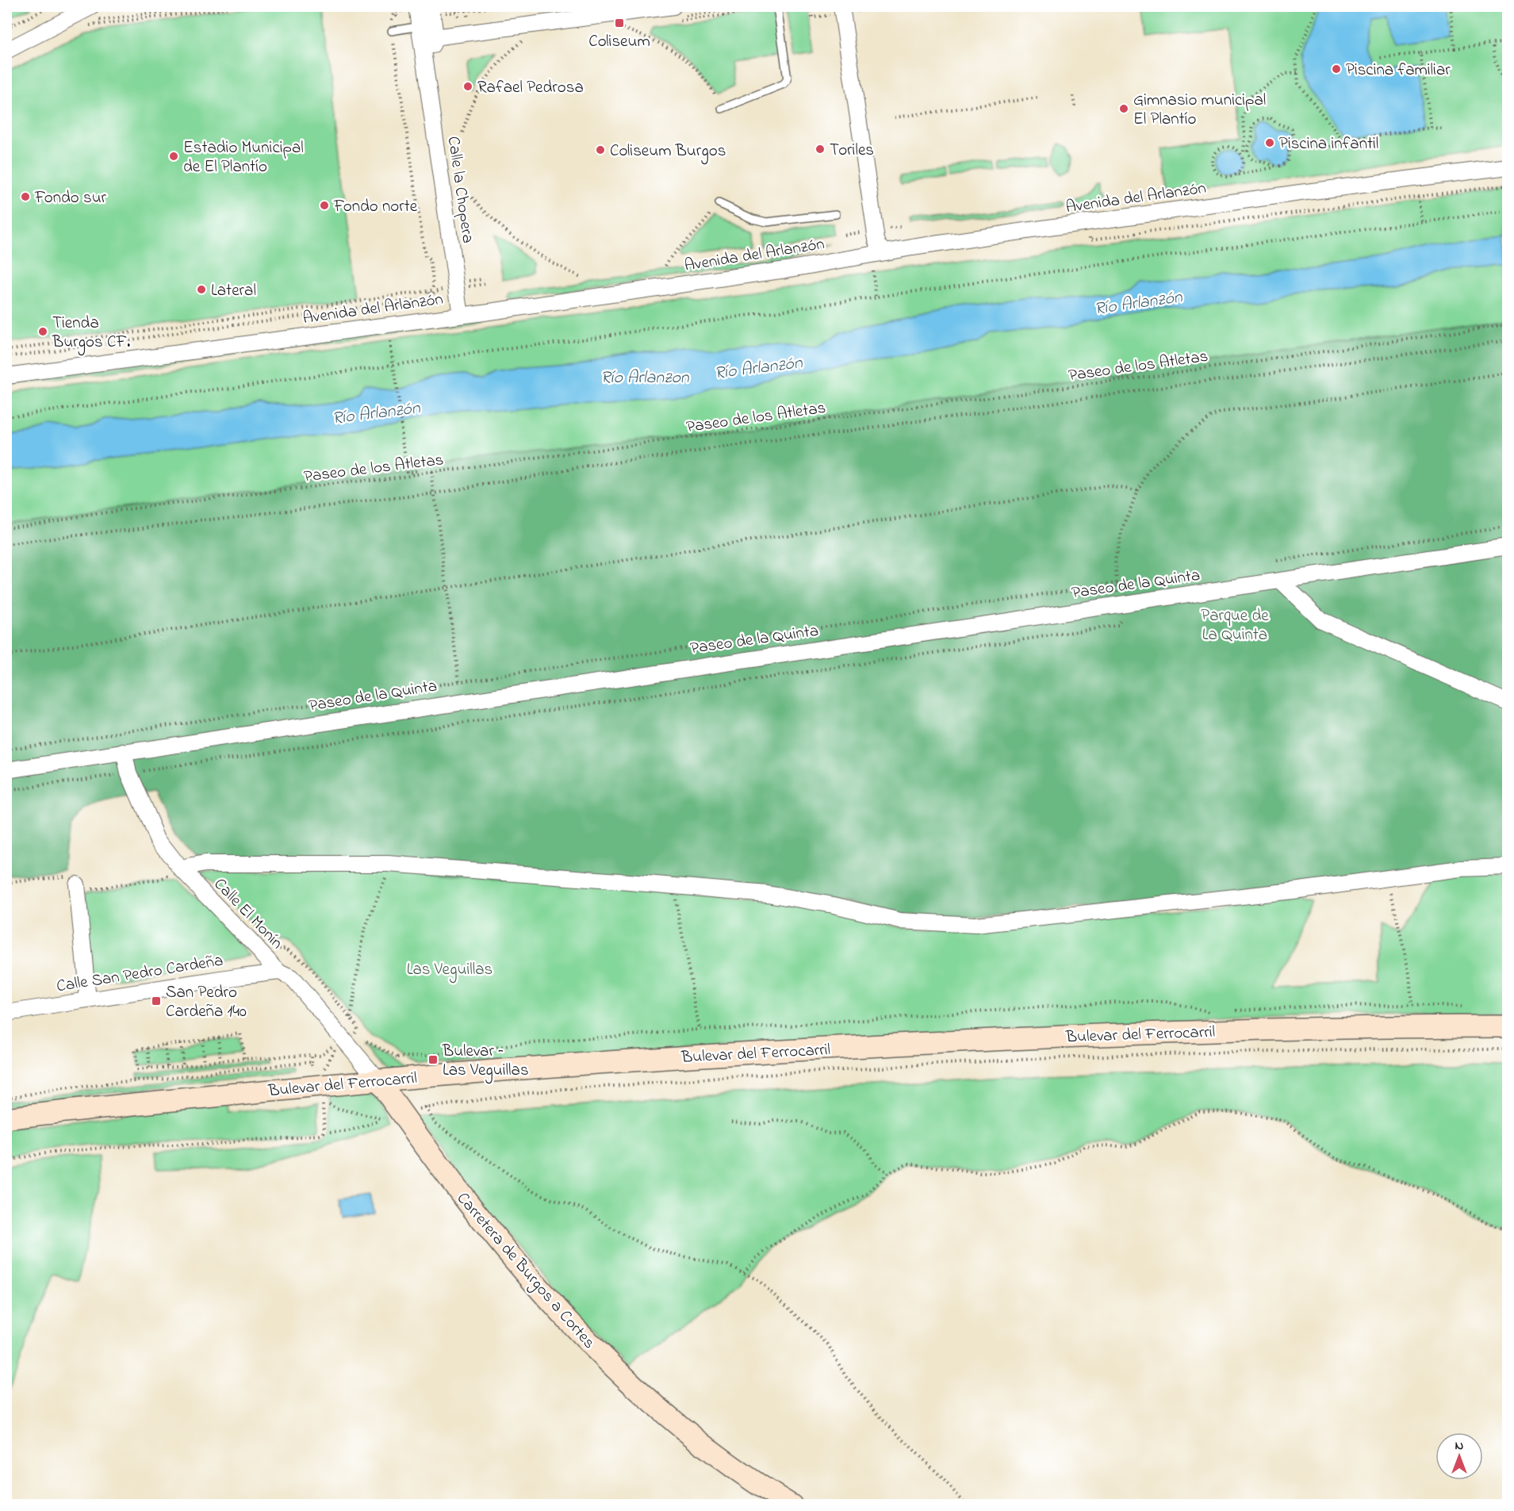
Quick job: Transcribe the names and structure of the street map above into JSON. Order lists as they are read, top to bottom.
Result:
{
  "streets": {
    "main road": ["Bulevar del Ferrocarril", "Carretera de Burgos a Cortes"],
    "street": [
      "Calle la Chopera",
      "Avenida del Arlanzón",
      "Paseo de la Quinta",
      "Calle El Monín",
      "Calle San Pedro Cardeña"
    ],
    "path": ["Paseo de los Atletas"]
  },
  "crossings": [
    ["Calle la Chopera", "Avenida del Arlanzón"],
    ["Paseo de la Quinta", "Calle El Monín"],
    ["Calle El Monín", "Calle San Pedro Cardeña"],
    ["Calle El Monín", "Bulevar del Ferrocarril"],
    ["Calle El Monín", "Carretera de Burgos a Cortes"],
    ["Bulevar del Ferrocarril", "Carretera de Burgos a Cortes"]
  ],
  "water": ["Río Arlanzón", "Río Arlanzon"],
  "parks": ["Parque de La Quinta", "Las Veguillas"],
  "places": {
    "transit": ["Coliseum", "San Pedro Cardeña 140", "Bulevar – Las Veguillas"],
    "other": [
      "Piscina familiar",
      "Rafael Pedrosa",
      "Gimnasio municipal El Plantío",
      "Piscina infantil",
      "Toriles",
      "Coliseum Burgos",
      "Estadio Municipal de El Plantío",
      "Fondo sur",
      "Fondo norte",
      "Lateral",
      "Tienda Burgos CF."
    ]
  },
  "north": "top"
}
